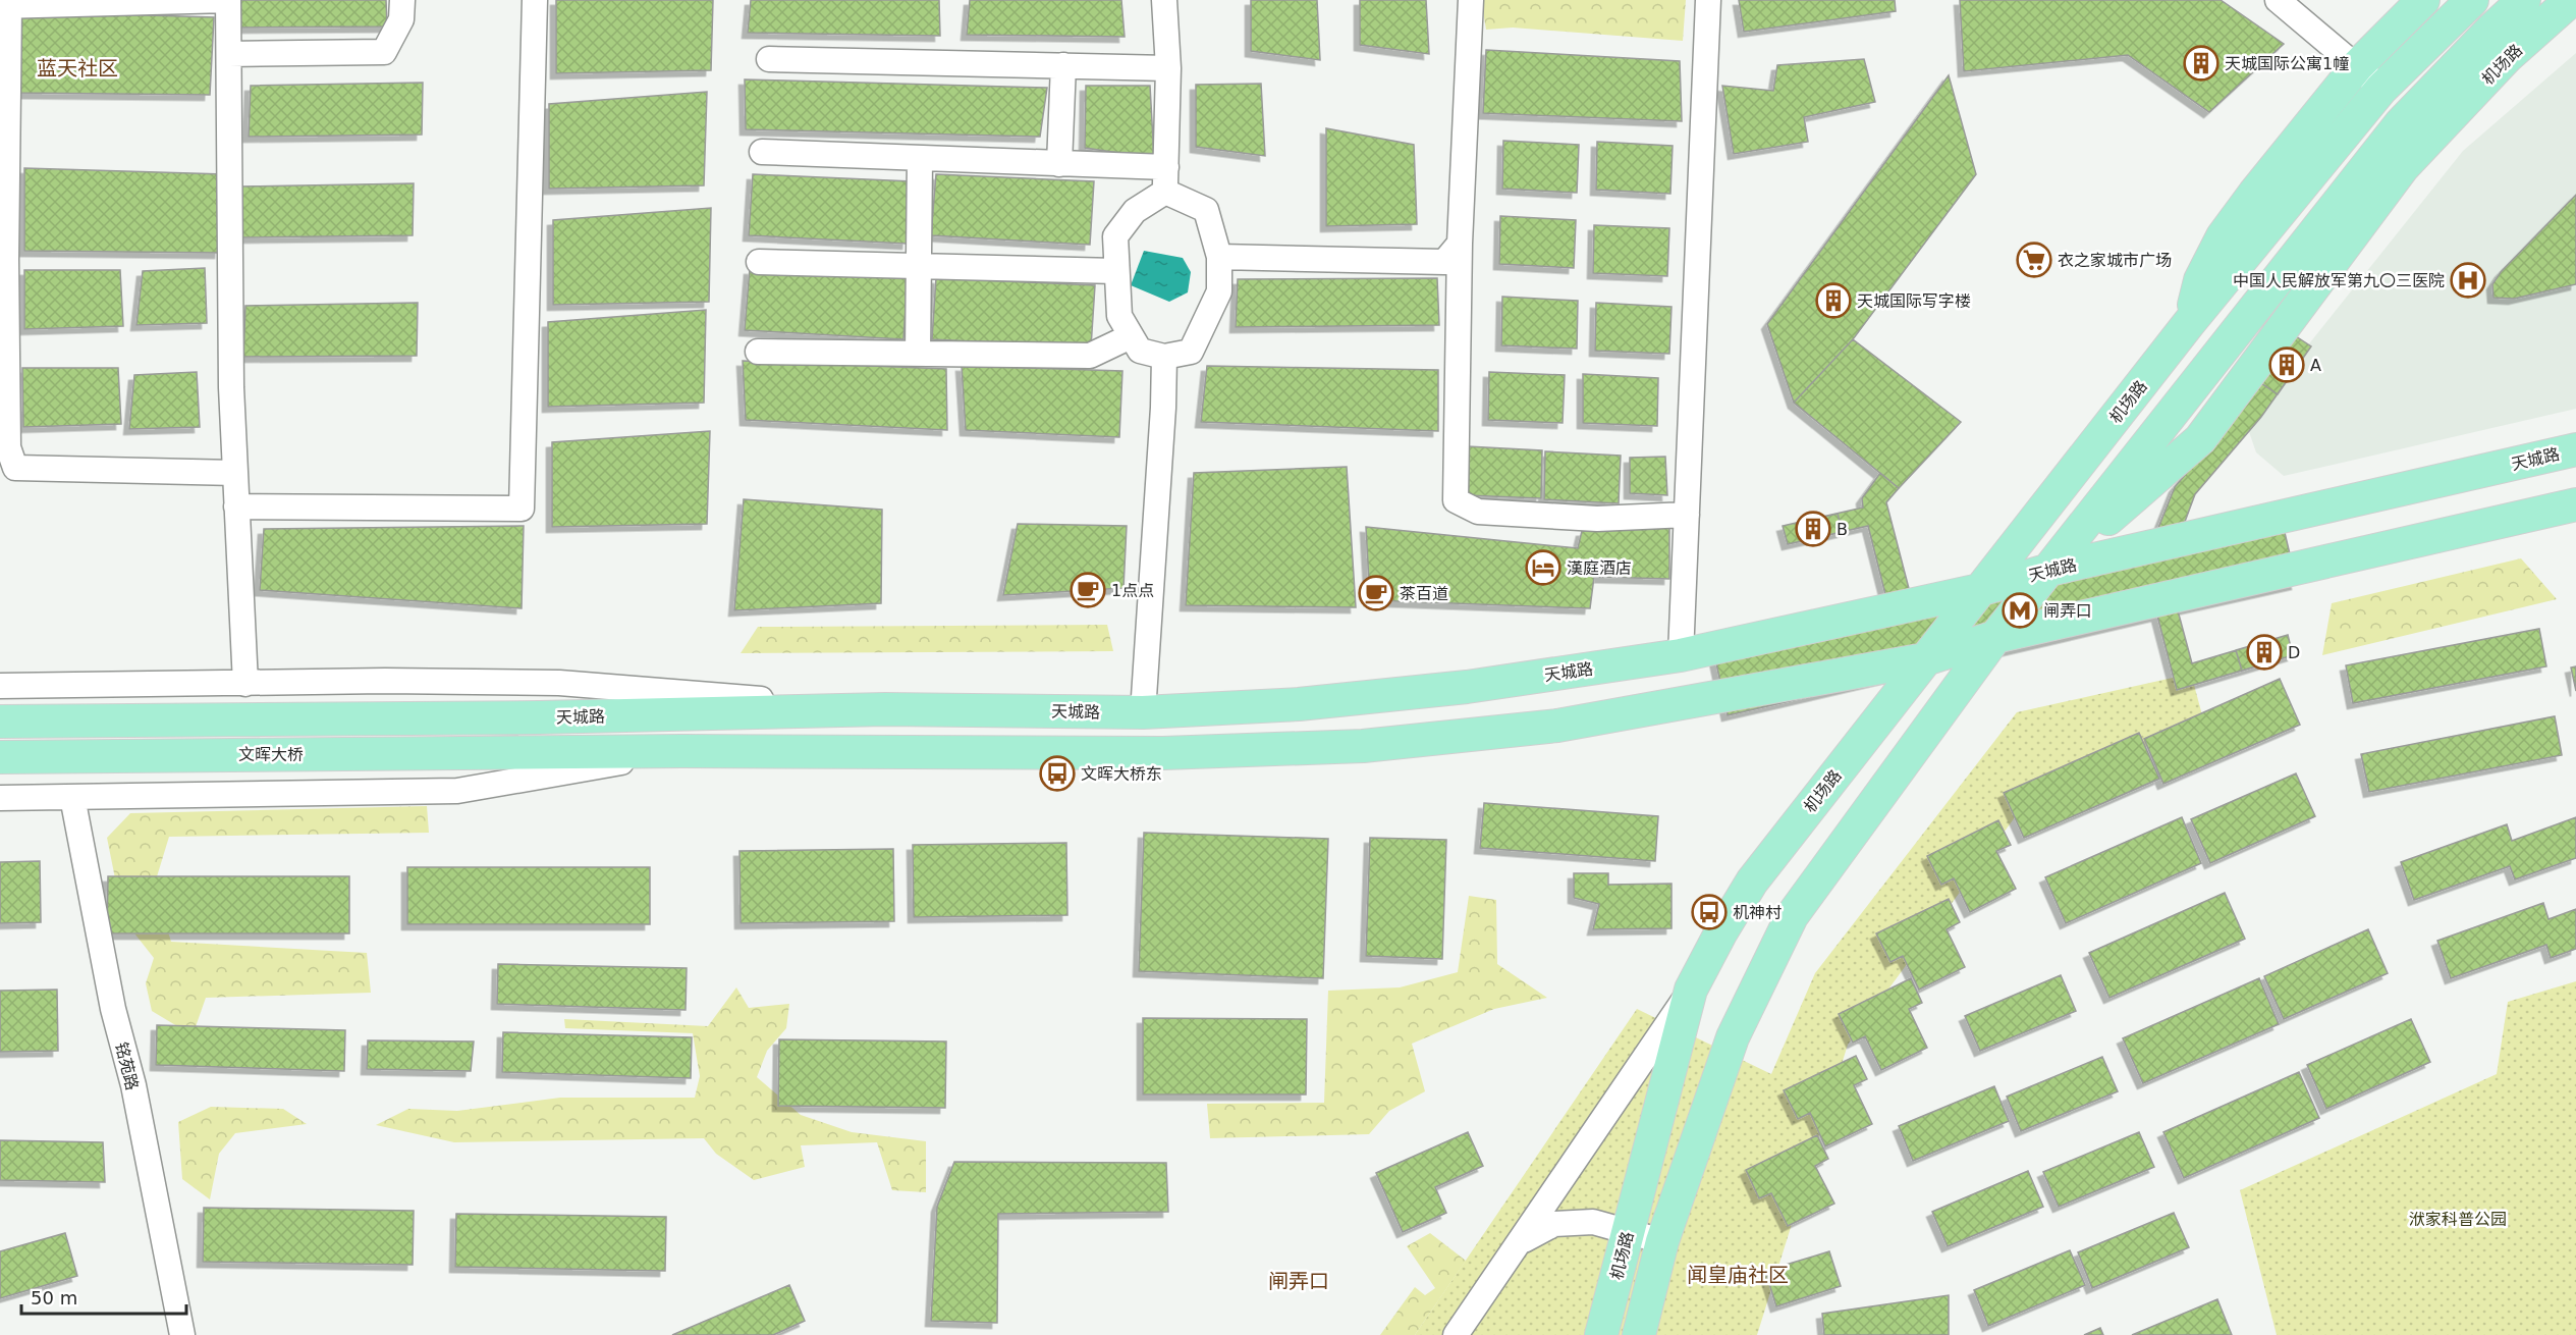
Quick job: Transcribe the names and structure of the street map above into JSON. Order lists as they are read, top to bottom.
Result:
{
  "streets": {
    "main road": ["机场路", "天城路", "文晖大桥"],
    "street": ["铭苑路"]
  },
  "crossings": [
    ["机场路", "天城路"],
    ["天城路", "文晖大桥"]
  ],
  "districts": ["蓝天社区", "闻皇庙社区", "闸弄口"],
  "parks": ["洑家科普公园"],
  "places": {
    "building": [
      "天城国际公寓1幢",
      "天城国际写字楼",
      "A",
      "B",
      "D"
    ],
    "supermarket": ["衣之家城市广场"],
    "hospital": ["中国人民解放军第九〇三医院"],
    "hotel": ["漢庭酒店"],
    "cafe": ["1点点", "茶百道"],
    "metro station": ["闸弄口"],
    "bus stop": ["文晖大桥东", "机神村"]
  },
  "scale_bar": "50 m"
}
